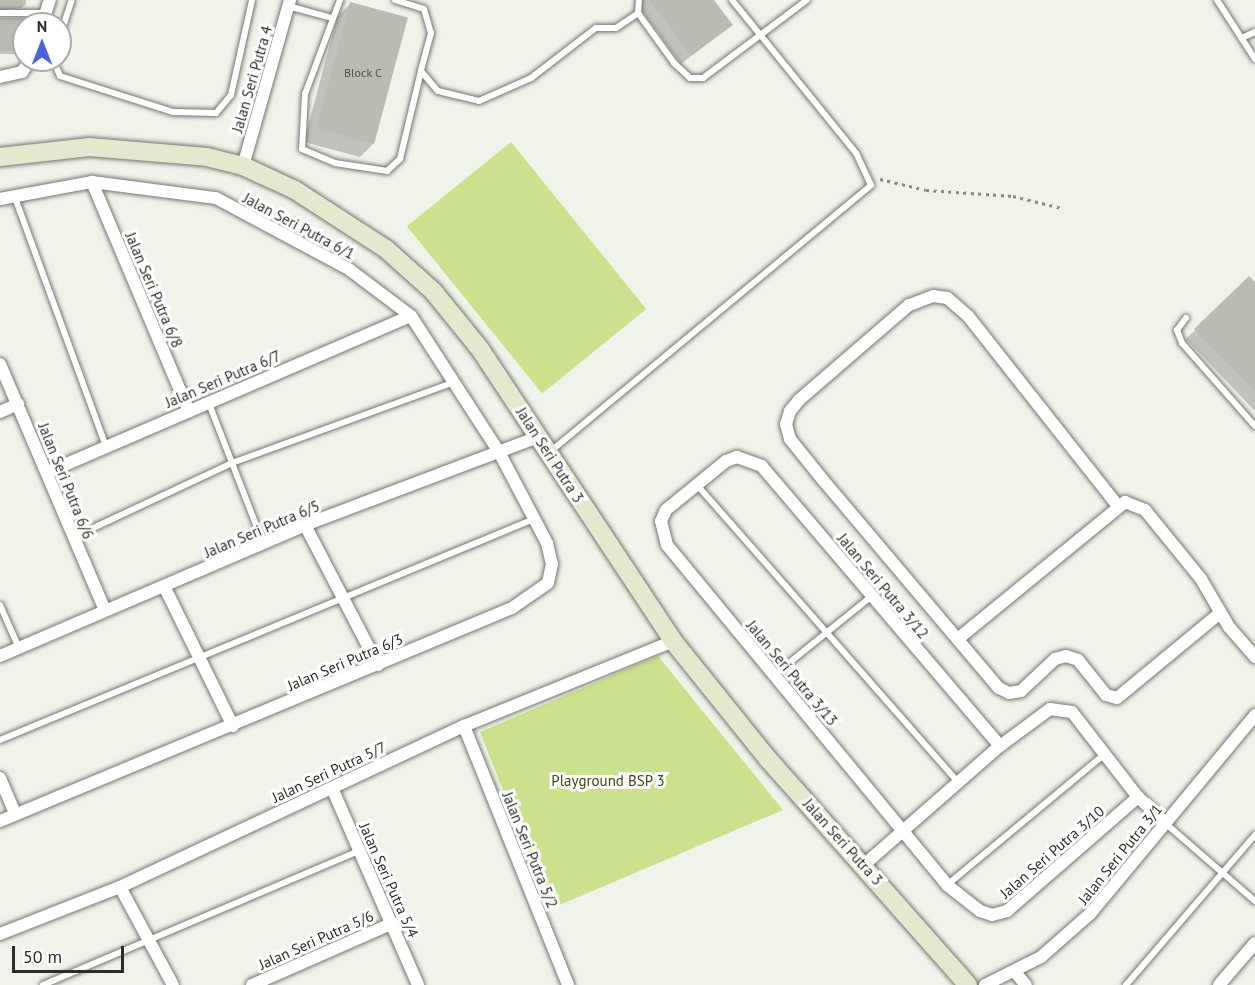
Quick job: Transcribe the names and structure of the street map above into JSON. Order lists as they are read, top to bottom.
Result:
{
  "streets": {
    "street": [
      "Jalan Seri Putra 4",
      "Jalan Seri Putra 6/1",
      "Jalan Seri Putra 6/8",
      "Jalan Seri Putra 6/7",
      "Jalan Seri Putra 3",
      "Jalan Seri Putra 6/6",
      "Jalan Seri Putra 6/5",
      "Jalan Seri Putra 3/12",
      "Jalan Seri Putra 6/3",
      "Jalan Seri Putra 3/13",
      "Jalan Seri Putra 5/7",
      "Jalan Seri Putra 5/2",
      "Jalan Seri Putra 3/10",
      "Jalan Seri Putra 3/1",
      "Jalan Seri Putra 5/4",
      "Jalan Seri Putra 5/6"
    ]
  },
  "crossings": [
    ["Jalan Seri Putra 4", "Jalan Seri Putra 3"],
    ["Jalan Seri Putra 6/1", "Jalan Seri Putra 6/8"],
    ["Jalan Seri Putra 6/1", "Jalan Seri Putra 6/7"],
    ["Jalan Seri Putra 6/1", "Jalan Seri Putra 6/5"],
    ["Jalan Seri Putra 6/1", "Jalan Seri Putra 6/3"],
    ["Jalan Seri Putra 6/8", "Jalan Seri Putra 6/7"],
    ["Jalan Seri Putra 6/7", "Jalan Seri Putra 6/6"],
    ["Jalan Seri Putra 3", "Jalan Seri Putra 6/5"],
    ["Jalan Seri Putra 3", "Jalan Seri Putra 5/7"],
    ["Jalan Seri Putra 6/6", "Jalan Seri Putra 6/5"],
    ["Jalan Seri Putra 6/5", "Jalan Seri Putra 6/3"],
    ["Jalan Seri Putra 3/12", "Jalan Seri Putra 3/13"],
    ["Jalan Seri Putra 3/13", "Jalan Seri Putra 3/10"],
    ["Jalan Seri Putra 5/7", "Jalan Seri Putra 5/2"],
    ["Jalan Seri Putra 5/7", "Jalan Seri Putra 5/4"],
    ["Jalan Seri Putra 5/4", "Jalan Seri Putra 5/6"]
  ],
  "parks": ["Playground BSP 3"],
  "house_numbers": ["Block C"],
  "scale_bar": "50 m",
  "north": "top"
}
